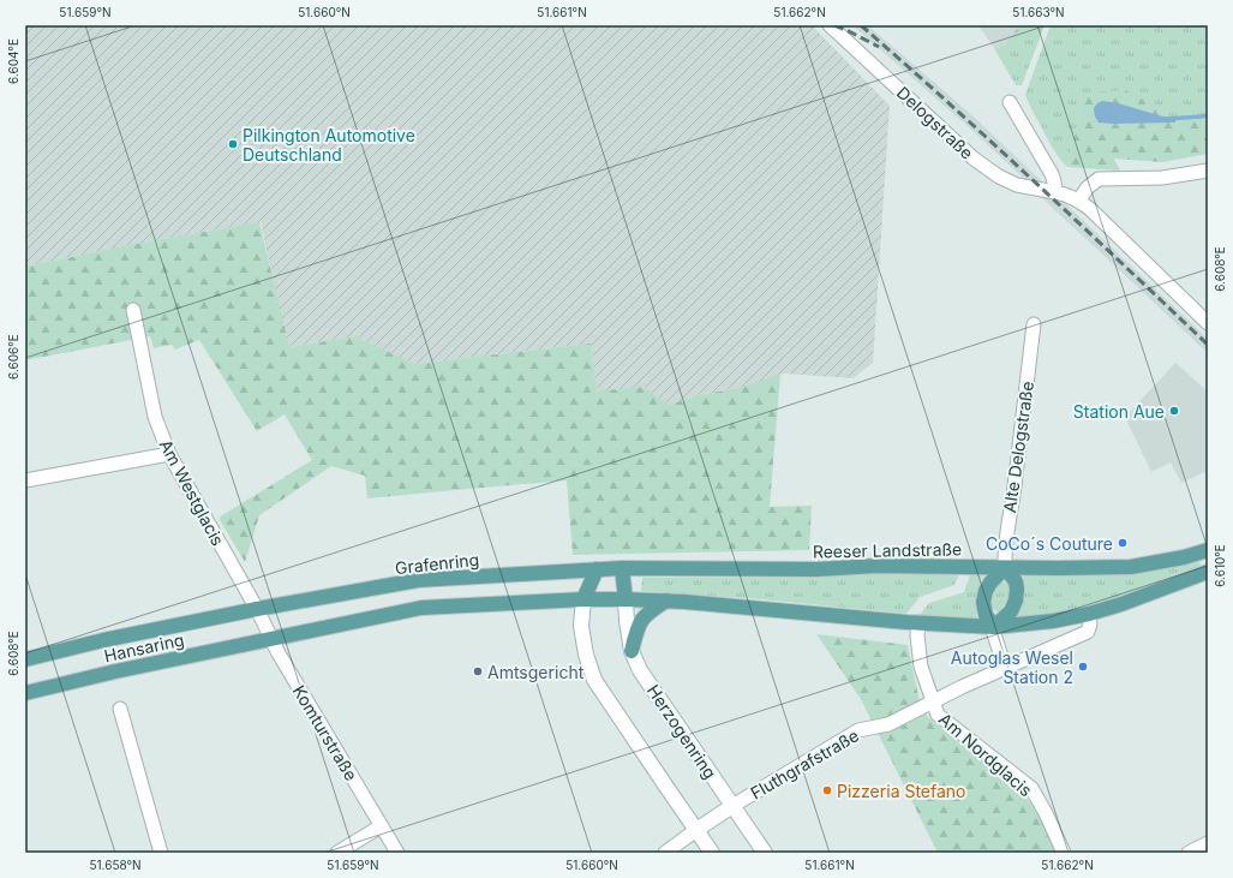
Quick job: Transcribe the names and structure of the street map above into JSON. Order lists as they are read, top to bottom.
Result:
{
  "streets": {
    "main road": [
      "Reeser Landstraße",
      "Grafenring",
      "Hansaring",
      "Herzogenring"
    ],
    "street": [
      "Delogstraße",
      "Alte Delogstraße",
      "Am Westglacis",
      "Komturstraße",
      "Am Nordglacis",
      "Fluthgrafstraße"
    ]
  },
  "crossings": [
    ["Alte Delogstraße", "Reeser Landstraße"],
    ["Am Westglacis", "Grafenring"],
    ["Am Westglacis", "Hansaring"],
    ["Am Westglacis", "Komturstraße"],
    ["Reeser Landstraße", "Grafenring"],
    ["Grafenring", "Hansaring"],
    ["Hansaring", "Komturstraße"],
    ["Herzogenring", "Fluthgrafstraße"],
    ["Am Nordglacis", "Fluthgrafstraße"]
  ],
  "places": [
    "Pilkington Automotive Deutschland",
    "Station Aue",
    "CoCo´s Couture",
    "Autoglas Wesel Station 2",
    "Amtsgericht",
    "Pizzeria Stefano"
  ],
  "coordinates": [
    "51.659°N",
    "51.660°N",
    "51.661°N",
    "51.662°N",
    "51.663°N",
    "6.604°E",
    "6.608°E",
    "6.606°E",
    "6.610°E",
    "51.658°N"
  ]
}
